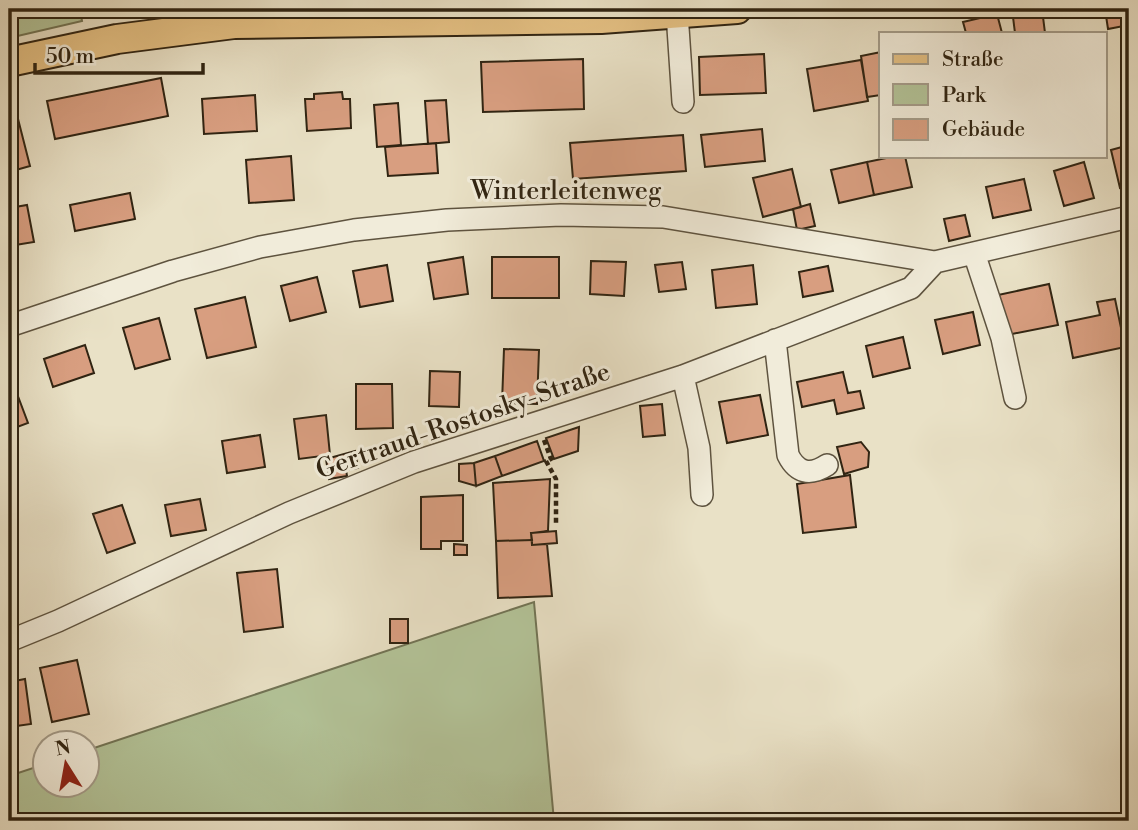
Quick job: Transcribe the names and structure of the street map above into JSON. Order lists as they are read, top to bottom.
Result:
{
  "streets": {
    "street": ["Winterleitenweg", "Gertraud-Rostosky-Straße"]
  },
  "crossings": [
    ["Winterleitenweg", "Gertraud-Rostosky-Straße"]
  ],
  "legend": ["Straße", "Park", "Gebäude"],
  "scale_bar": "50 m",
  "north": "top"
}
